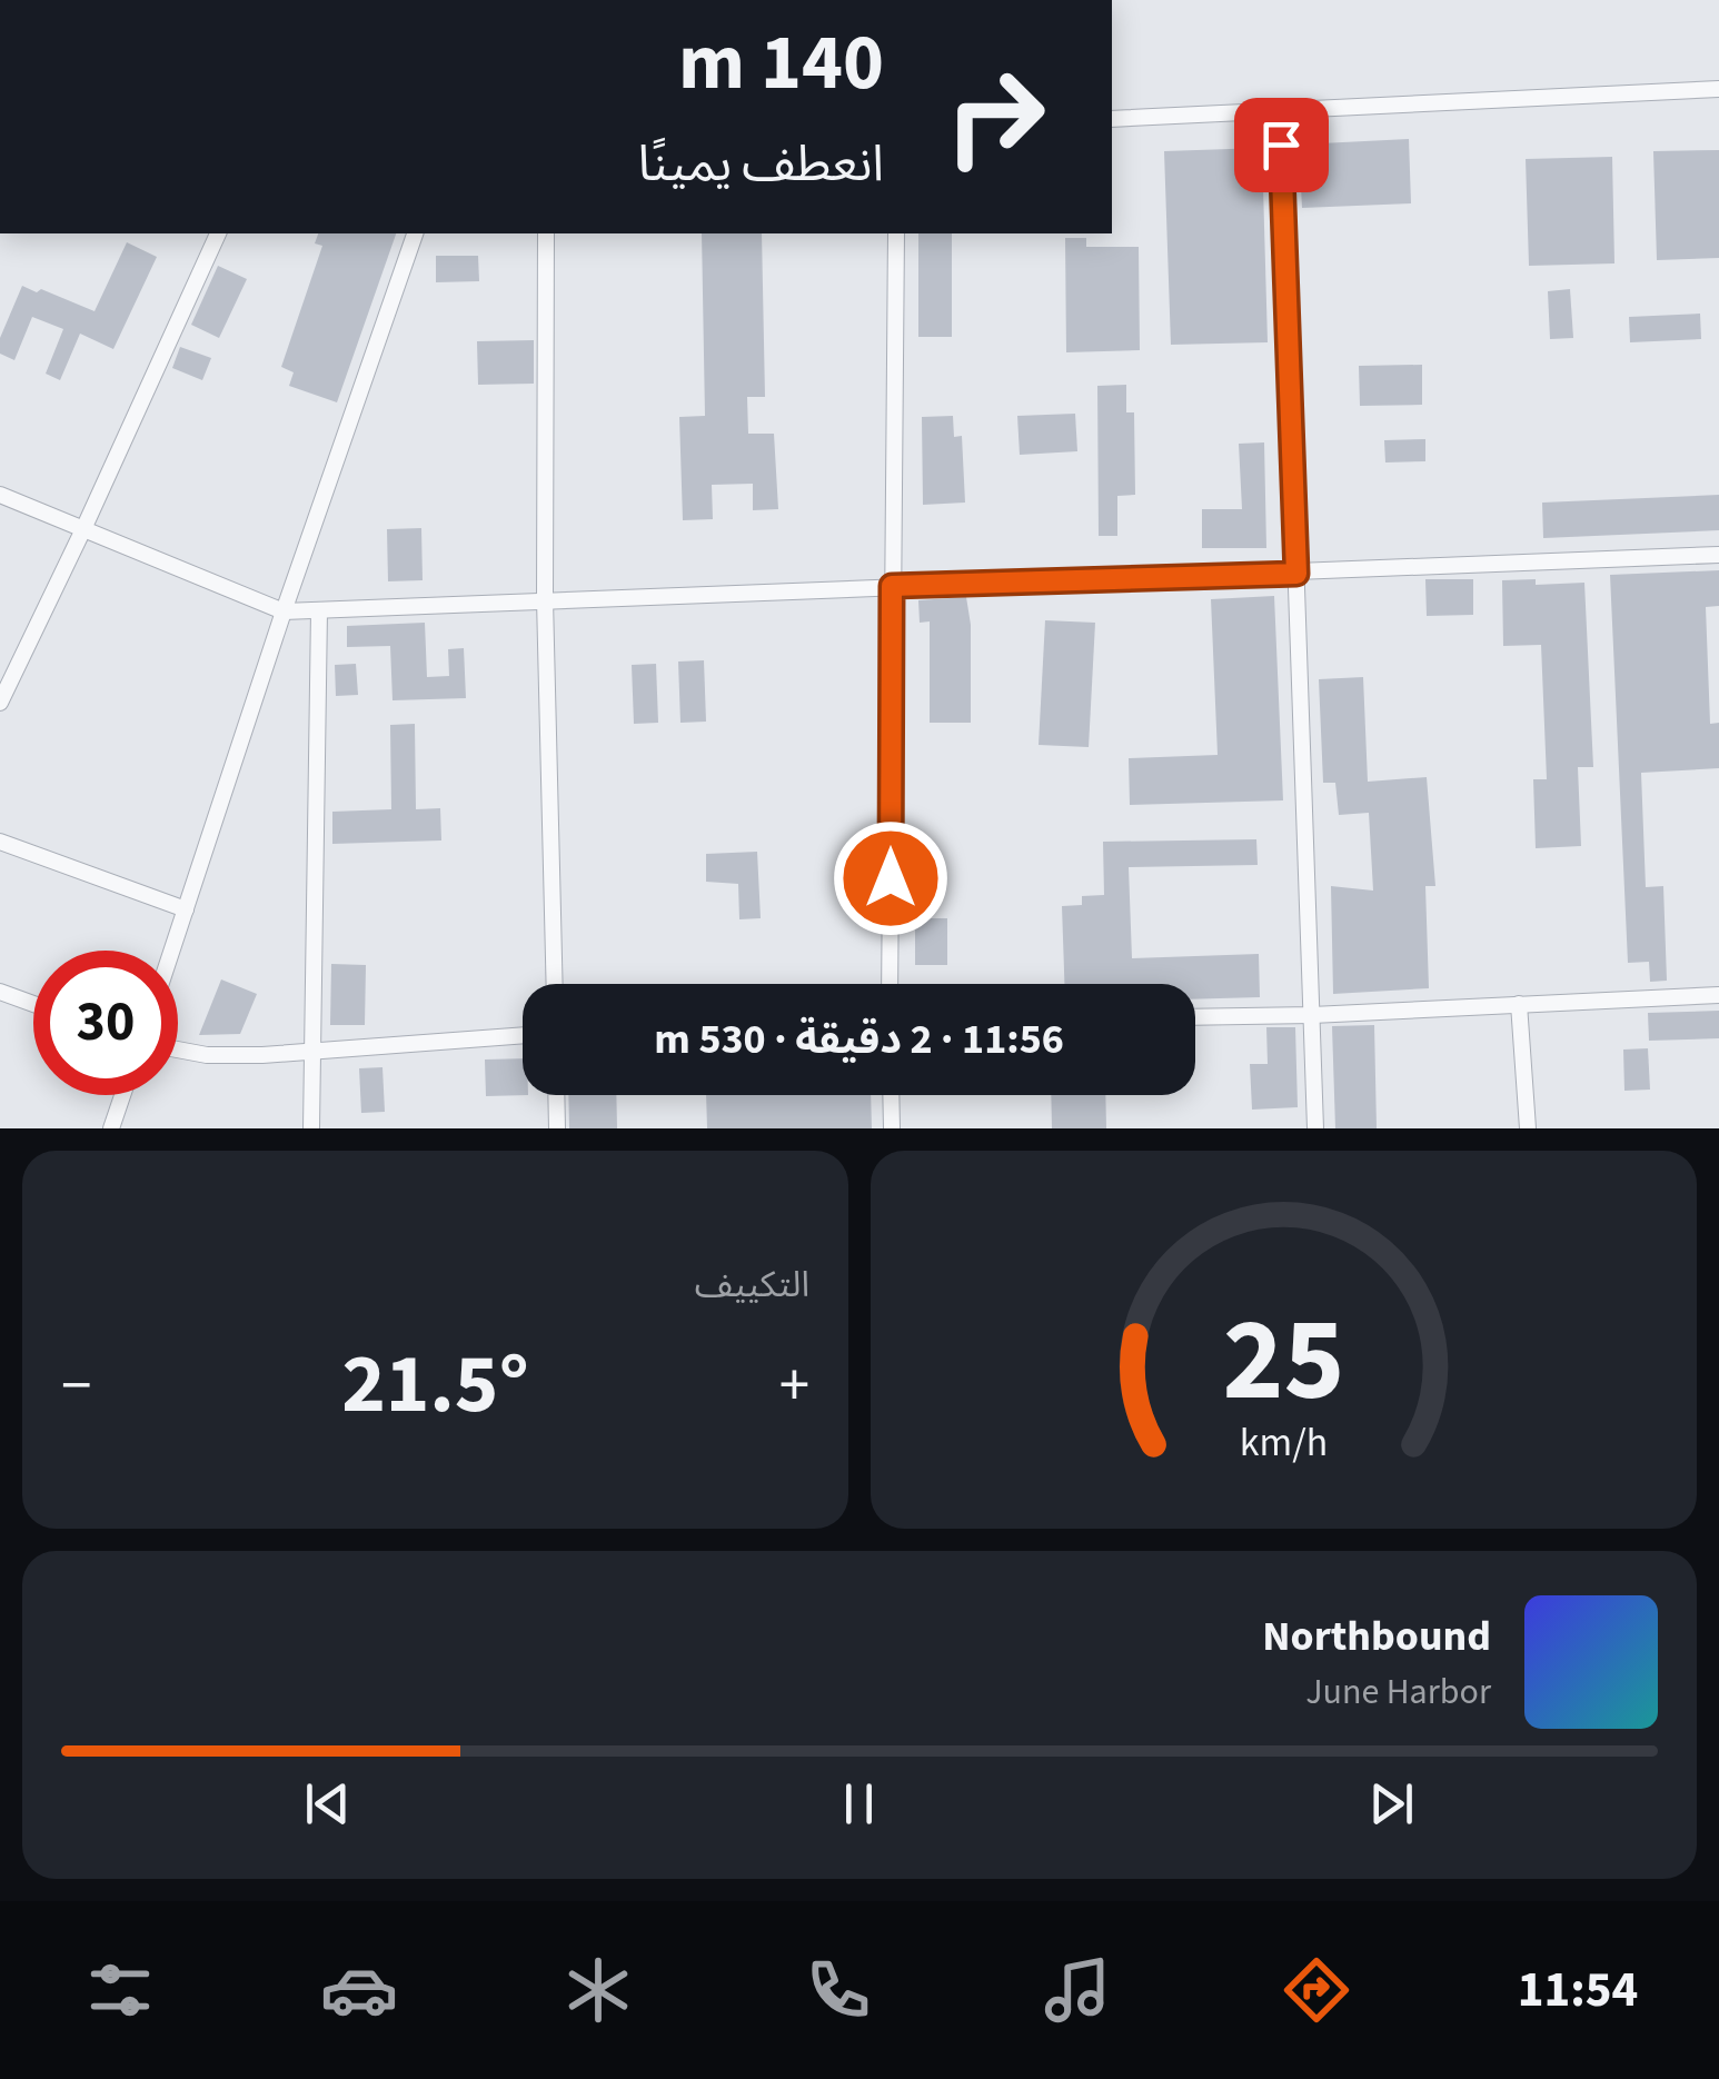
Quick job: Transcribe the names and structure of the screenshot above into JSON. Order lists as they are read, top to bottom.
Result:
{
  "page": {
    "turn": ["140 m", "انعطف يمينًا"],
    "limit": "30",
    "trip": "11:56 · 2 دقيقة · 530 m",
    "tile": "التكييف",
    "heat": ["−", "21.5°", "+"],
    "song": ["Northbound", "June Harbor"],
    "tabs": "11:54",
    "gauge": ["25", "km/h"]
  }
}
